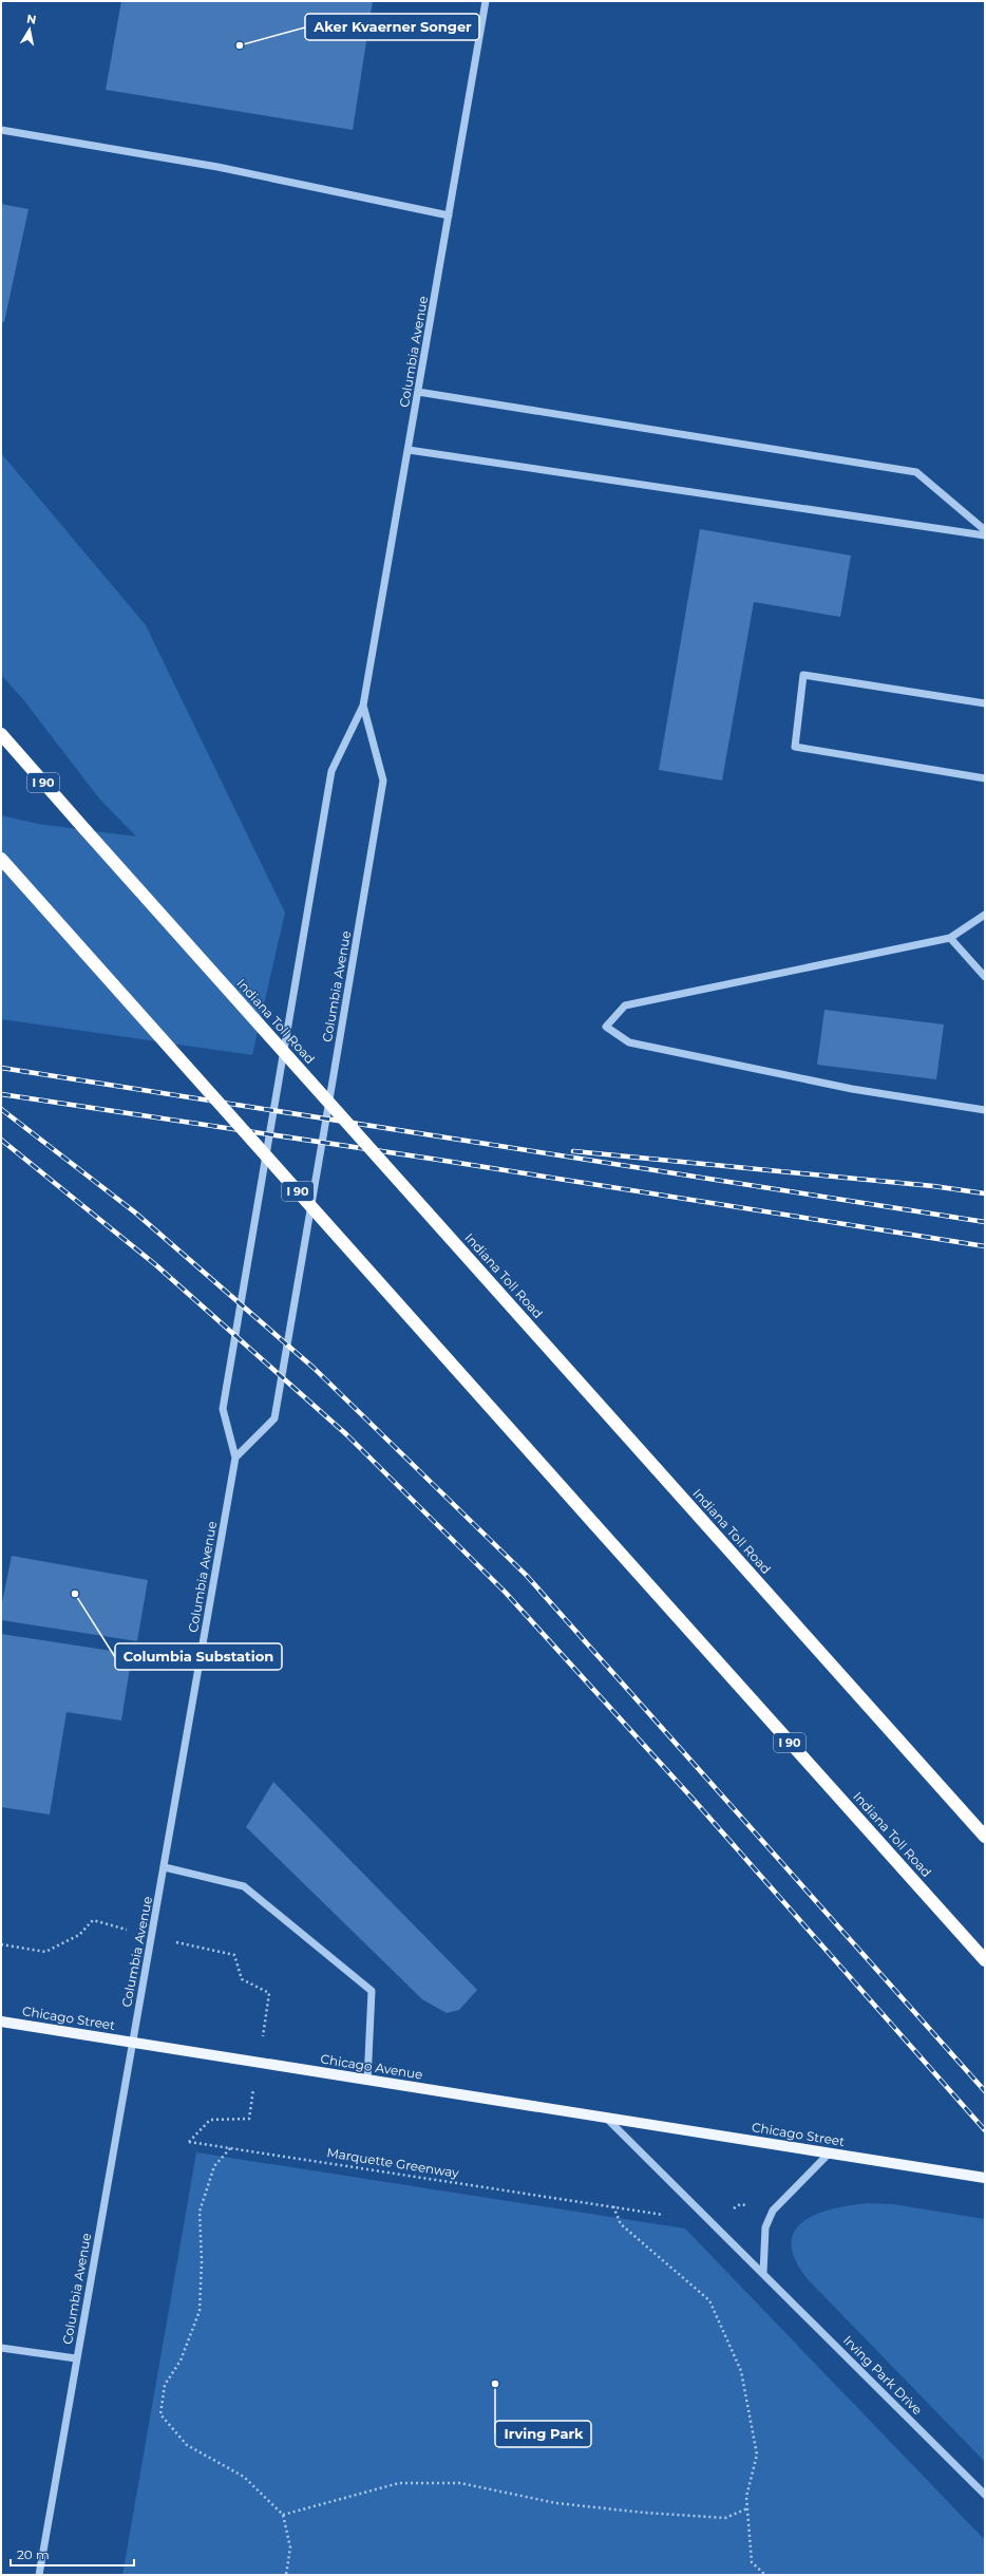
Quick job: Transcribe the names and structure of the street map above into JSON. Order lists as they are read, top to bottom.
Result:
{
  "streets": {
    "highway": ["I 90", "Indiana Toll Road"],
    "main road": ["Chicago Street", "Chicago Avenue"],
    "street": ["Columbia Avenue", "Irving Park Drive"],
    "path": ["Marquette Greenway"]
  },
  "crossings": [
    ["Columbia Avenue", "Chicago Street"],
    ["Columbia Avenue", "Chicago Avenue"],
    ["Chicago Street", "Chicago Avenue"],
    ["Chicago Street", "Irving Park Drive"],
    ["Chicago Avenue", "Irving Park Drive"]
  ],
  "places": ["Aker Kvaerner Songer", "Columbia Substation", "Irving Park"],
  "scale_bar": "20 m",
  "north": "top"
}
